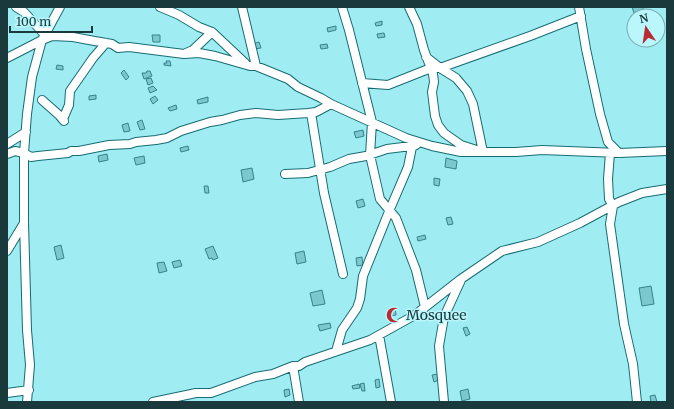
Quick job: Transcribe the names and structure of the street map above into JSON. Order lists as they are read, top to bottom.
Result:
{
  "places": {
    "mosque": ["Mosquee"]
  },
  "scale_bar": "100 m",
  "north": "top"
}
